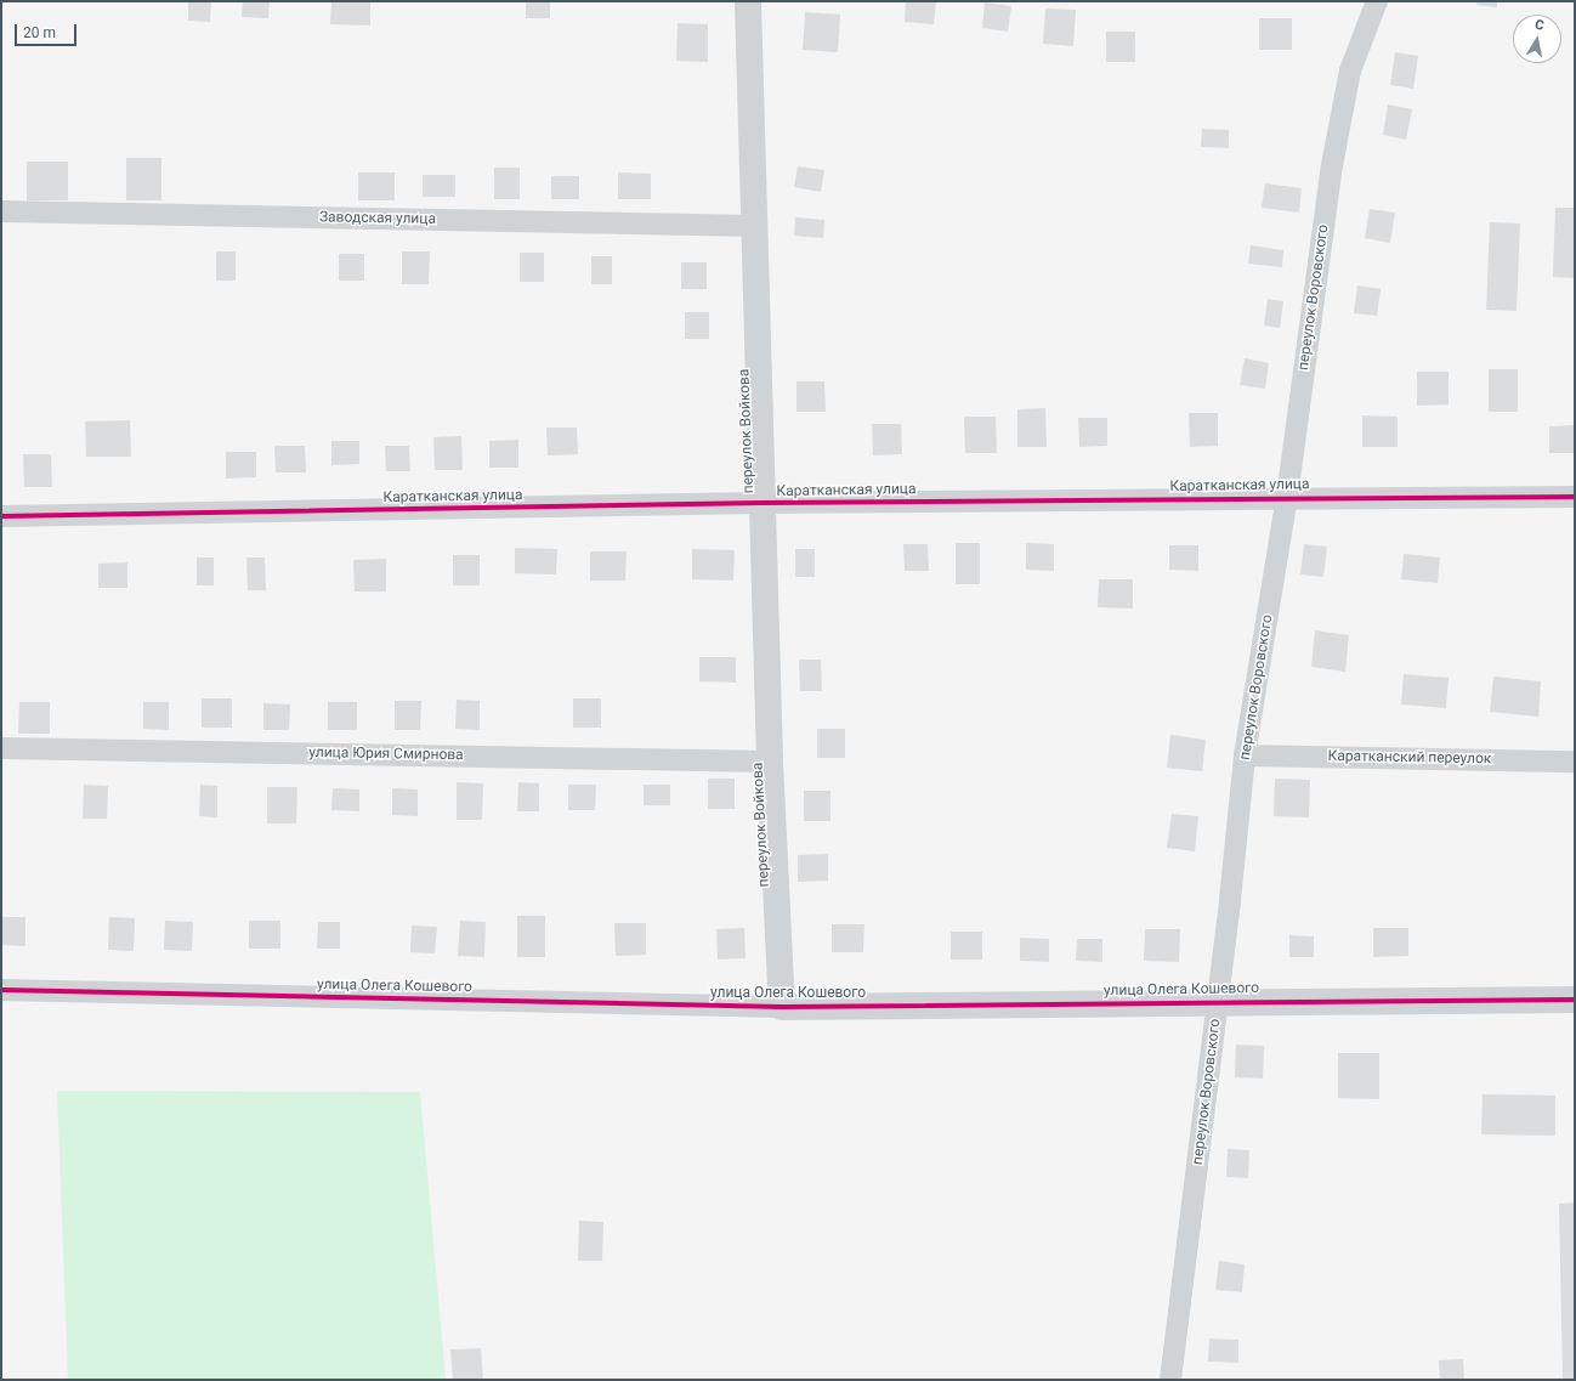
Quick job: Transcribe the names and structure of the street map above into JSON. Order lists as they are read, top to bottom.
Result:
{
  "streets": {
    "street": [
      "Заводская улица",
      "переулок Воровского",
      "переулок Войкова",
      "Каратканская улица",
      "улица Юрия Смирнова",
      "Каратканский переулок",
      "улица Олега Кошевого"
    ]
  },
  "crossings": [
    ["Заводская улица", "переулок Войкова"],
    ["переулок Воровского", "Каратканская улица"],
    ["переулок Воровского", "Каратканский переулок"],
    ["переулок Воровского", "улица Олега Кошевого"],
    ["переулок Войкова", "Каратканская улица"],
    ["переулок Войкова", "улица Юрия Смирнова"],
    ["переулок Войкова", "улица Олега Кошевого"]
  ],
  "scale_bar": "20 m",
  "north": "top"
}
